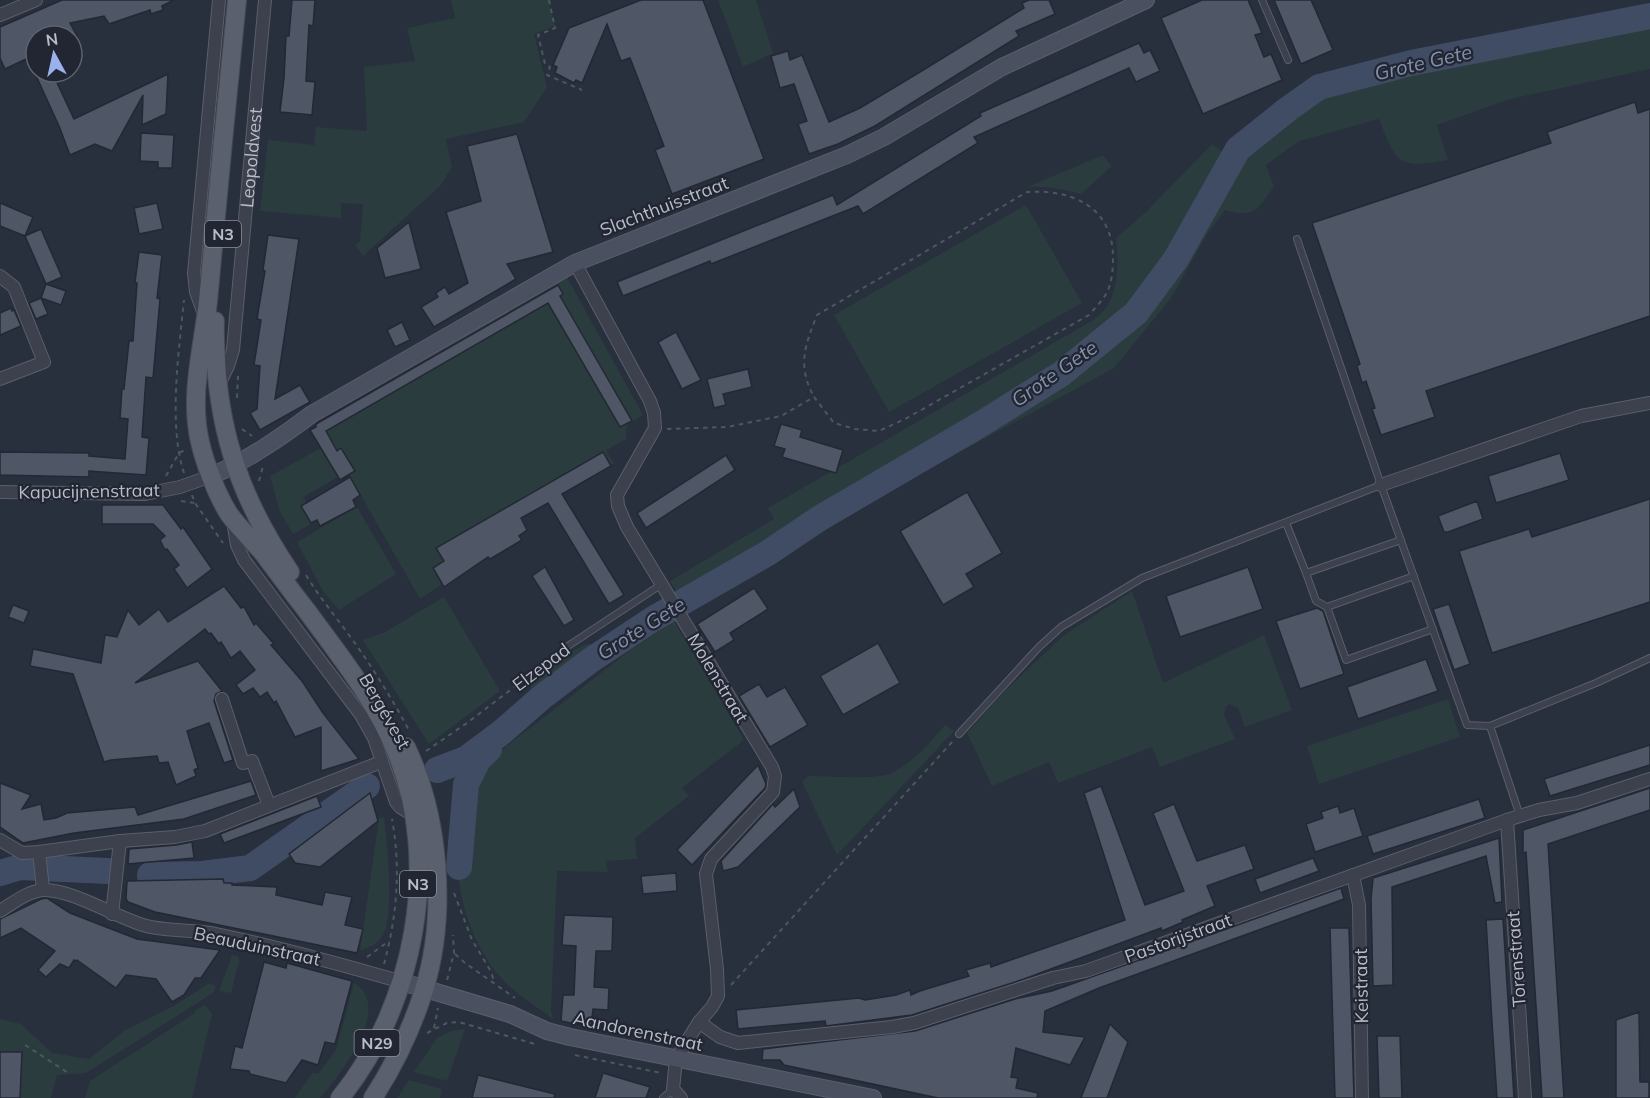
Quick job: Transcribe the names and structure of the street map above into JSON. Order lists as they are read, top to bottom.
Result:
{
  "streets": {
    "main road": [
      "Leopoldvest",
      "N3",
      "Bergévest",
      "N29"
    ],
    "street": [
      "Slachthuisstraat",
      "Kapucijnenstraat",
      "Molenstraat",
      "Pastorijstraat",
      "Beauduinstraat",
      "Torenstraat",
      "Keistraat",
      "Aandorenstraat"
    ],
    "lane": ["Elzepad"]
  },
  "crossings": [
    ["Leopoldvest", "Slachthuisstraat"],
    ["Leopoldvest", "Kapucijnenstraat"],
    ["Leopoldvest", "Bergévest"],
    ["Slachthuisstraat", "Kapucijnenstraat"],
    ["Slachthuisstraat", "Bergévest"],
    ["Kapucijnenstraat", "Bergévest"],
    ["Elzepad", "Molenstraat"],
    ["Bergévest", "Beauduinstraat"],
    ["Bergévest", "Aandorenstraat"],
    ["Bergévest", "N29"],
    ["Pastorijstraat", "Torenstraat"],
    ["Pastorijstraat", "Keistraat"],
    ["Beauduinstraat", "Aandorenstraat"],
    ["Beauduinstraat", "N29"],
    ["Aandorenstraat", "N29"]
  ],
  "water": ["Grote Gete"],
  "north": "top"
}
